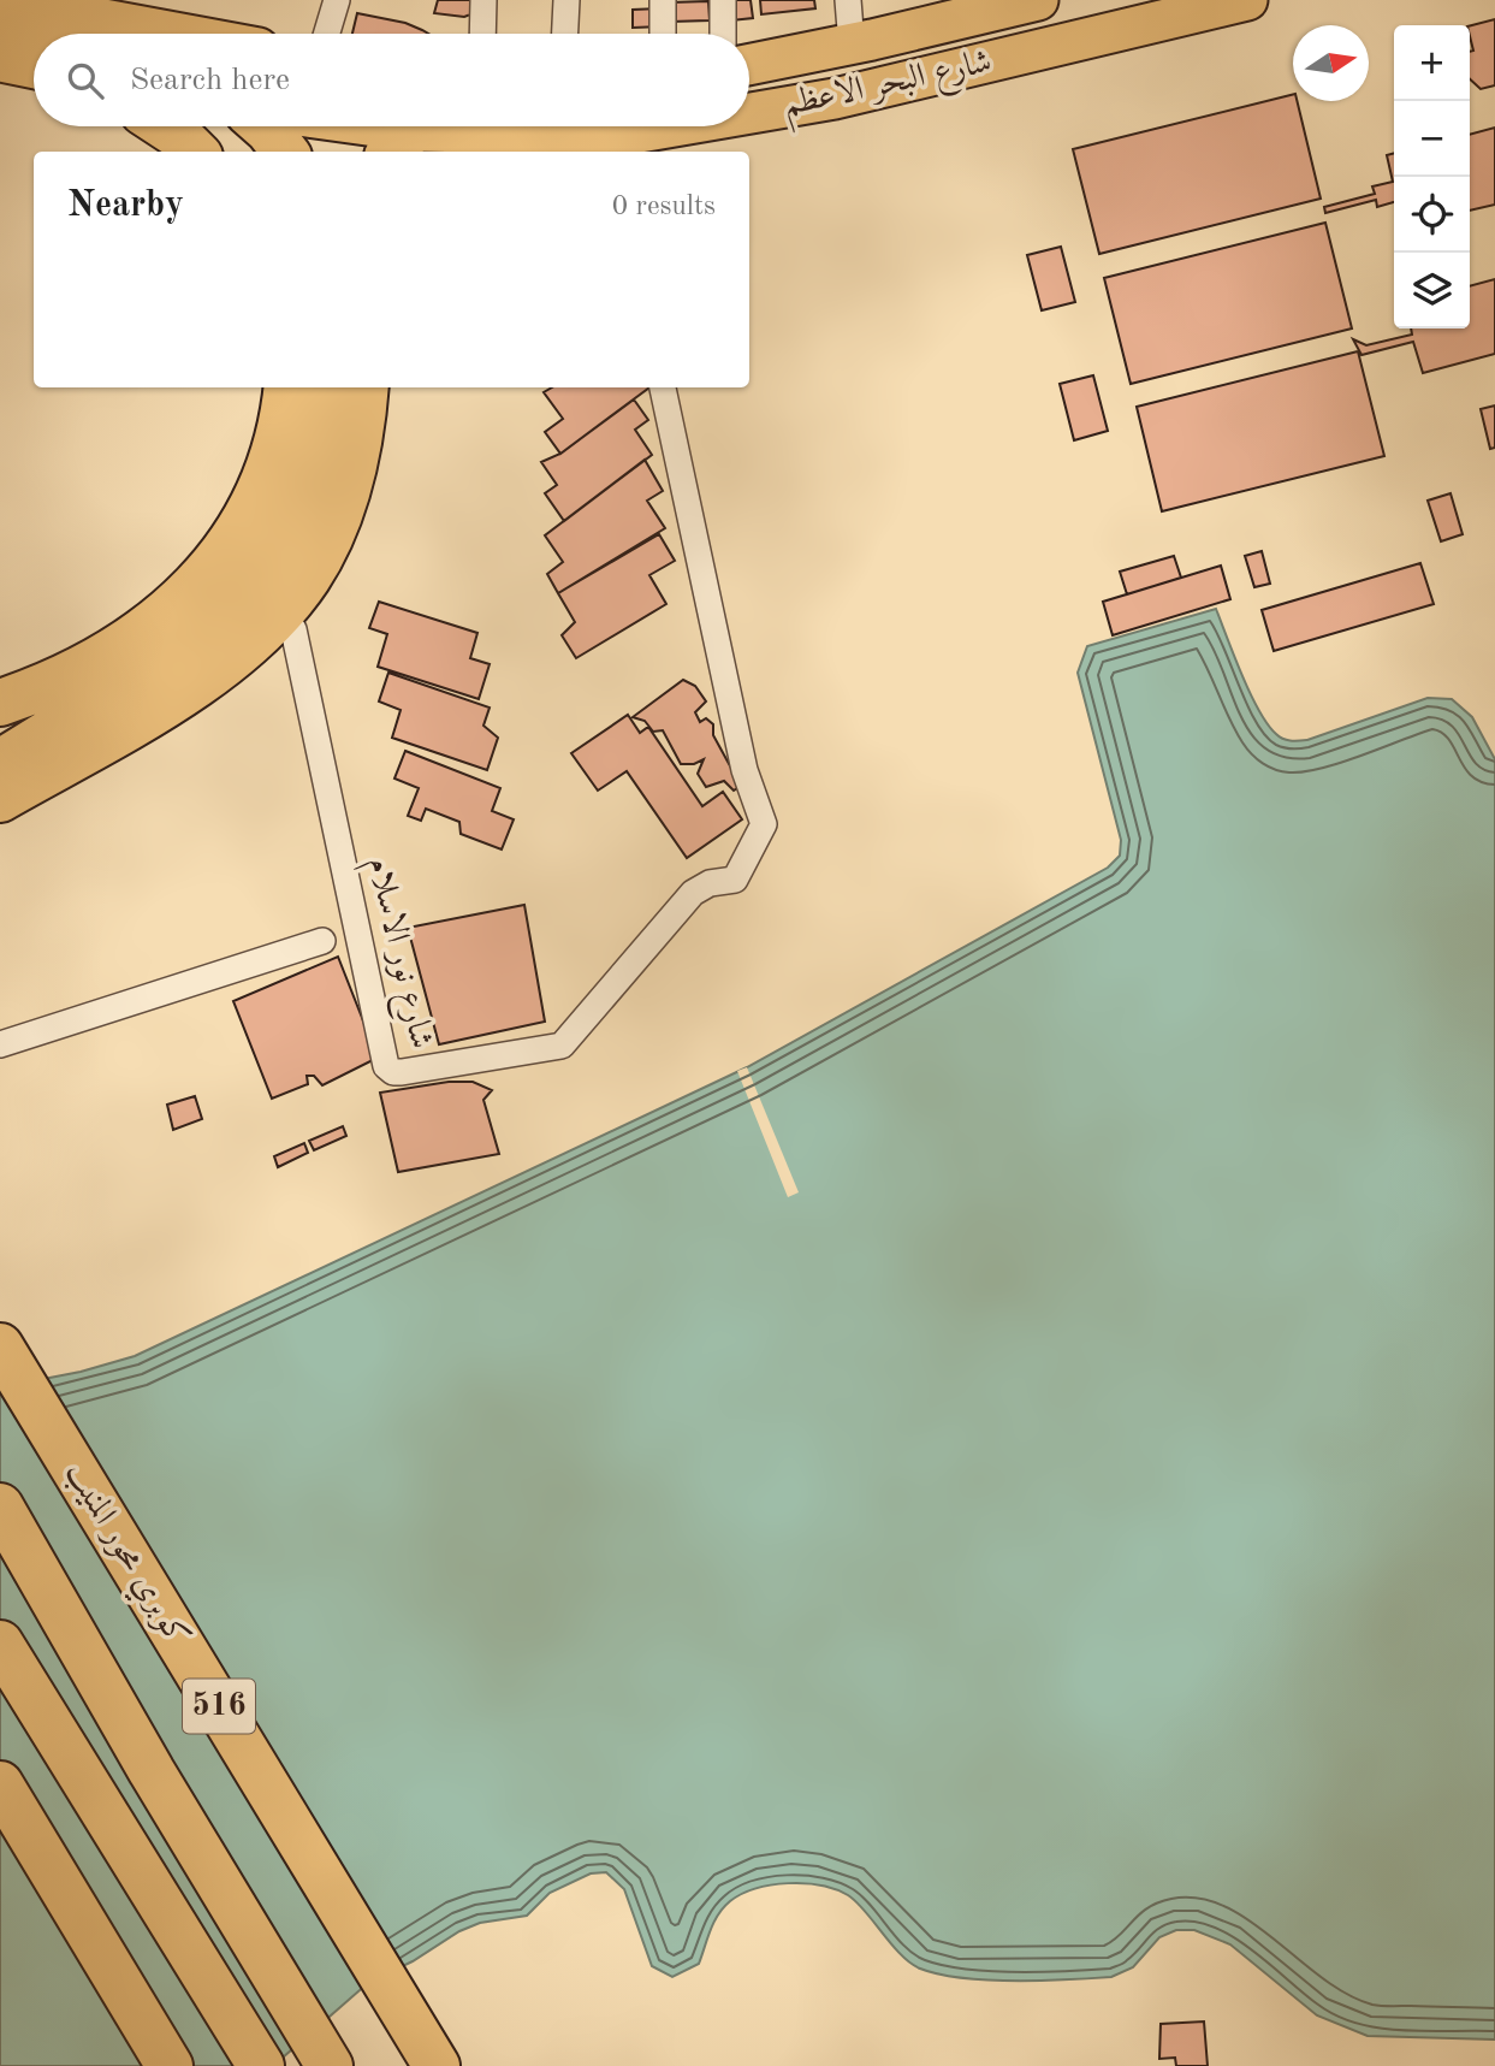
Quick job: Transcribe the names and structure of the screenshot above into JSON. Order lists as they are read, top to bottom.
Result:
{
  "streets": {
    "highway": ["كوبري محور المنيب", "516"],
    "main road": ["شارع البحر الاعظم"],
    "street": ["شارع نور الاسلام"]
  },
  "north": "right",
  "page": {
    "map_buttons": ["+", "−"],
    "search": "Search here",
    "heading": ["Nearby", "0 results"]
  }
}
